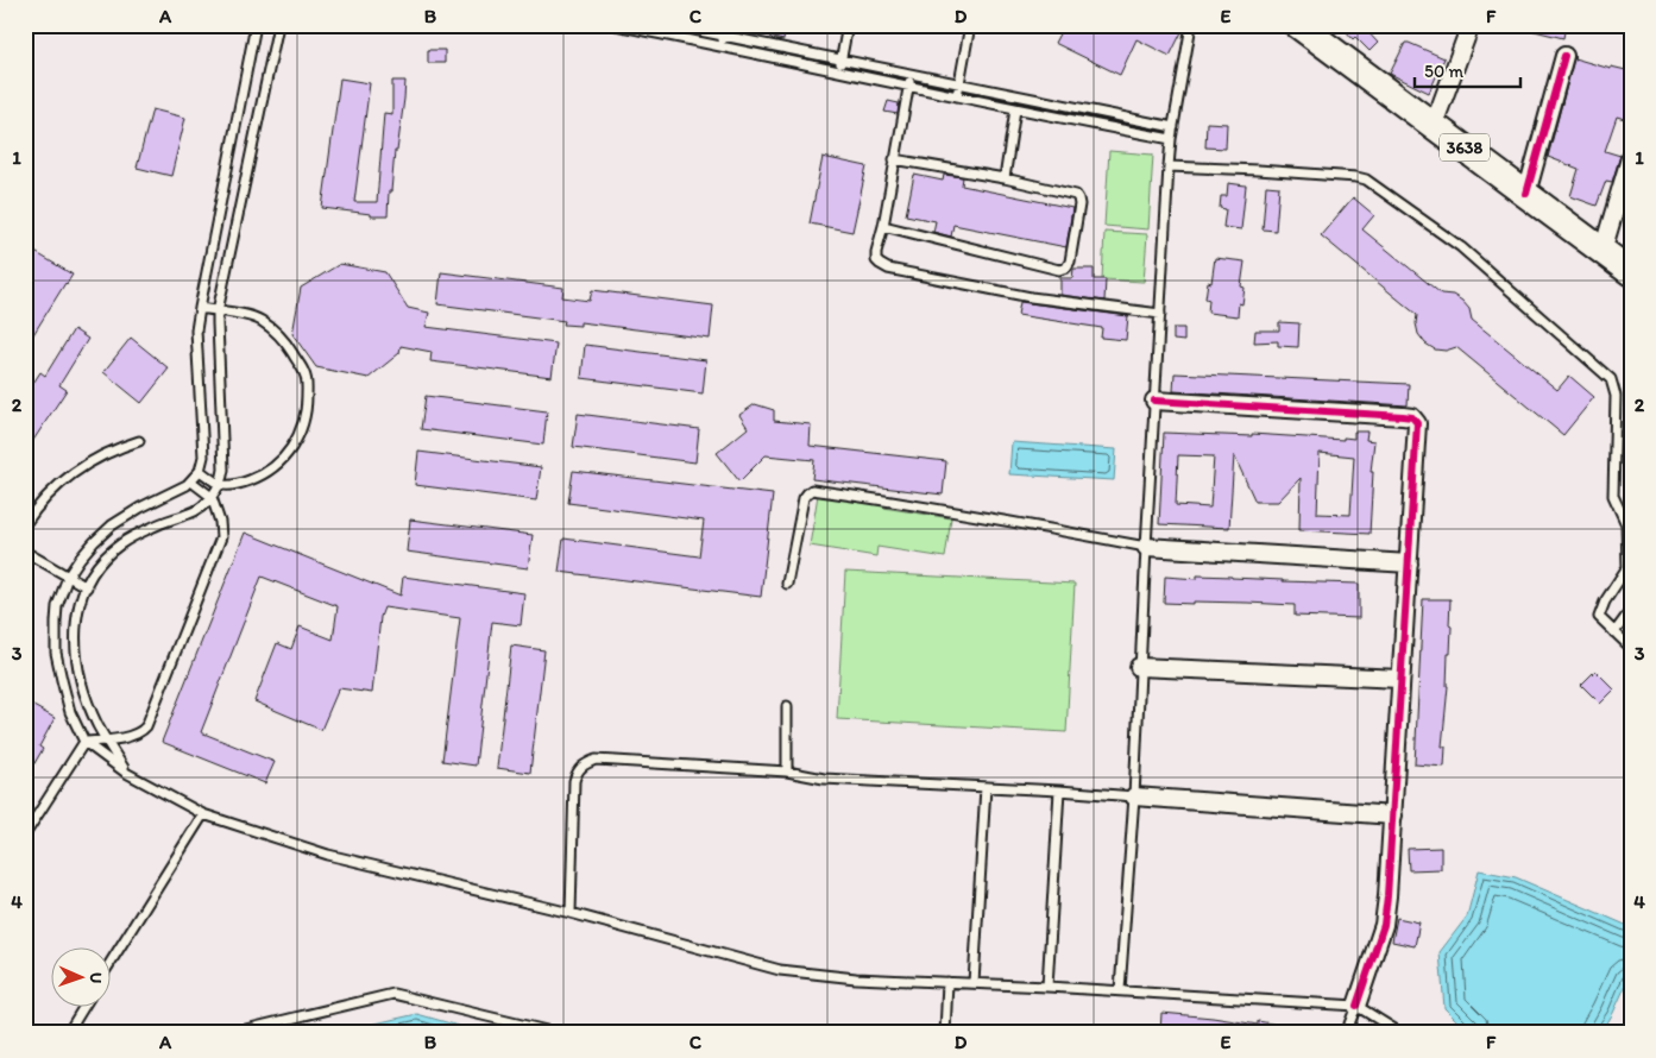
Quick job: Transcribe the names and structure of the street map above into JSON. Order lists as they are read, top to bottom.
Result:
{
  "streets": {
    "main road": ["3638"]
  },
  "scale_bar": "50 m",
  "north": "right",
  "grid": {
    "columns": [
      "A",
      "B",
      "C",
      "D",
      "E",
      "F"
    ],
    "rows": [
      "1",
      "2",
      "3",
      "4"
    ]
  }
}
